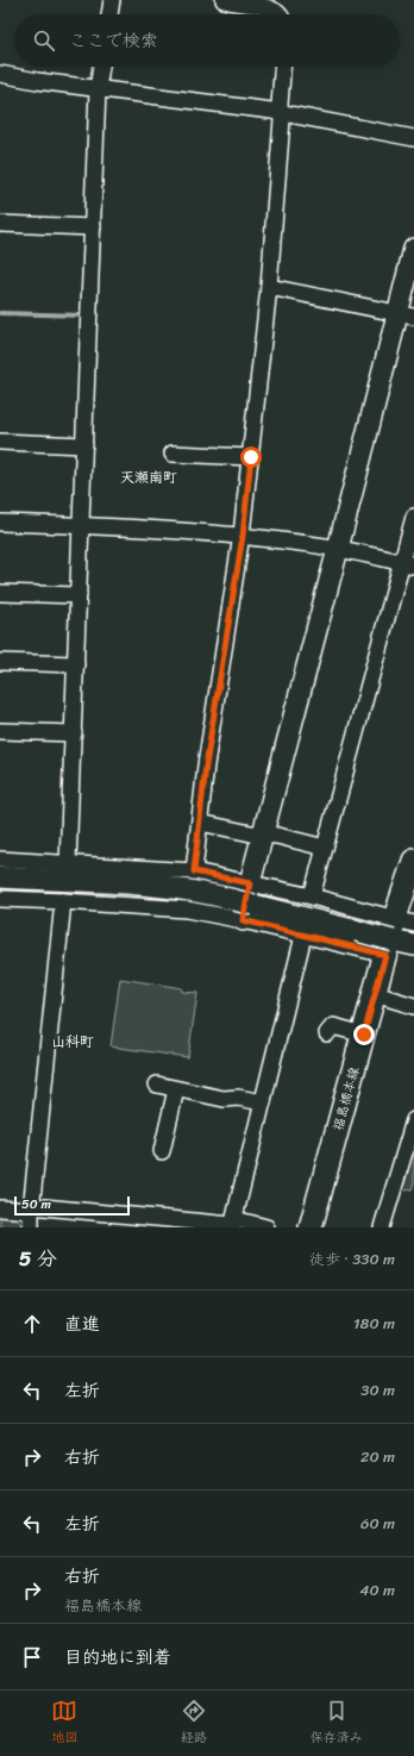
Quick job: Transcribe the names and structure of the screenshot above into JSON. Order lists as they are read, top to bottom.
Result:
{
  "streets": {
    "main road": ["福島橋本線"]
  },
  "districts": ["天瀬南町", "山科町"],
  "scale_bar": "50 m",
  "page": {
    "search": "ここで検索",
    "scale": "50 m",
    "heading": ["5 分", "徒歩 · 330 m"],
    "list": [
      ["直進", "180 m"],
      ["左折", "30 m"],
      ["右折", "20 m"],
      ["左折", "60 m"],
      ["右折", "福島橋本線", "40 m"],
      "目的地に到着"
    ],
    "nav": ["地図", "経路", "保存済み"]
  }
}
